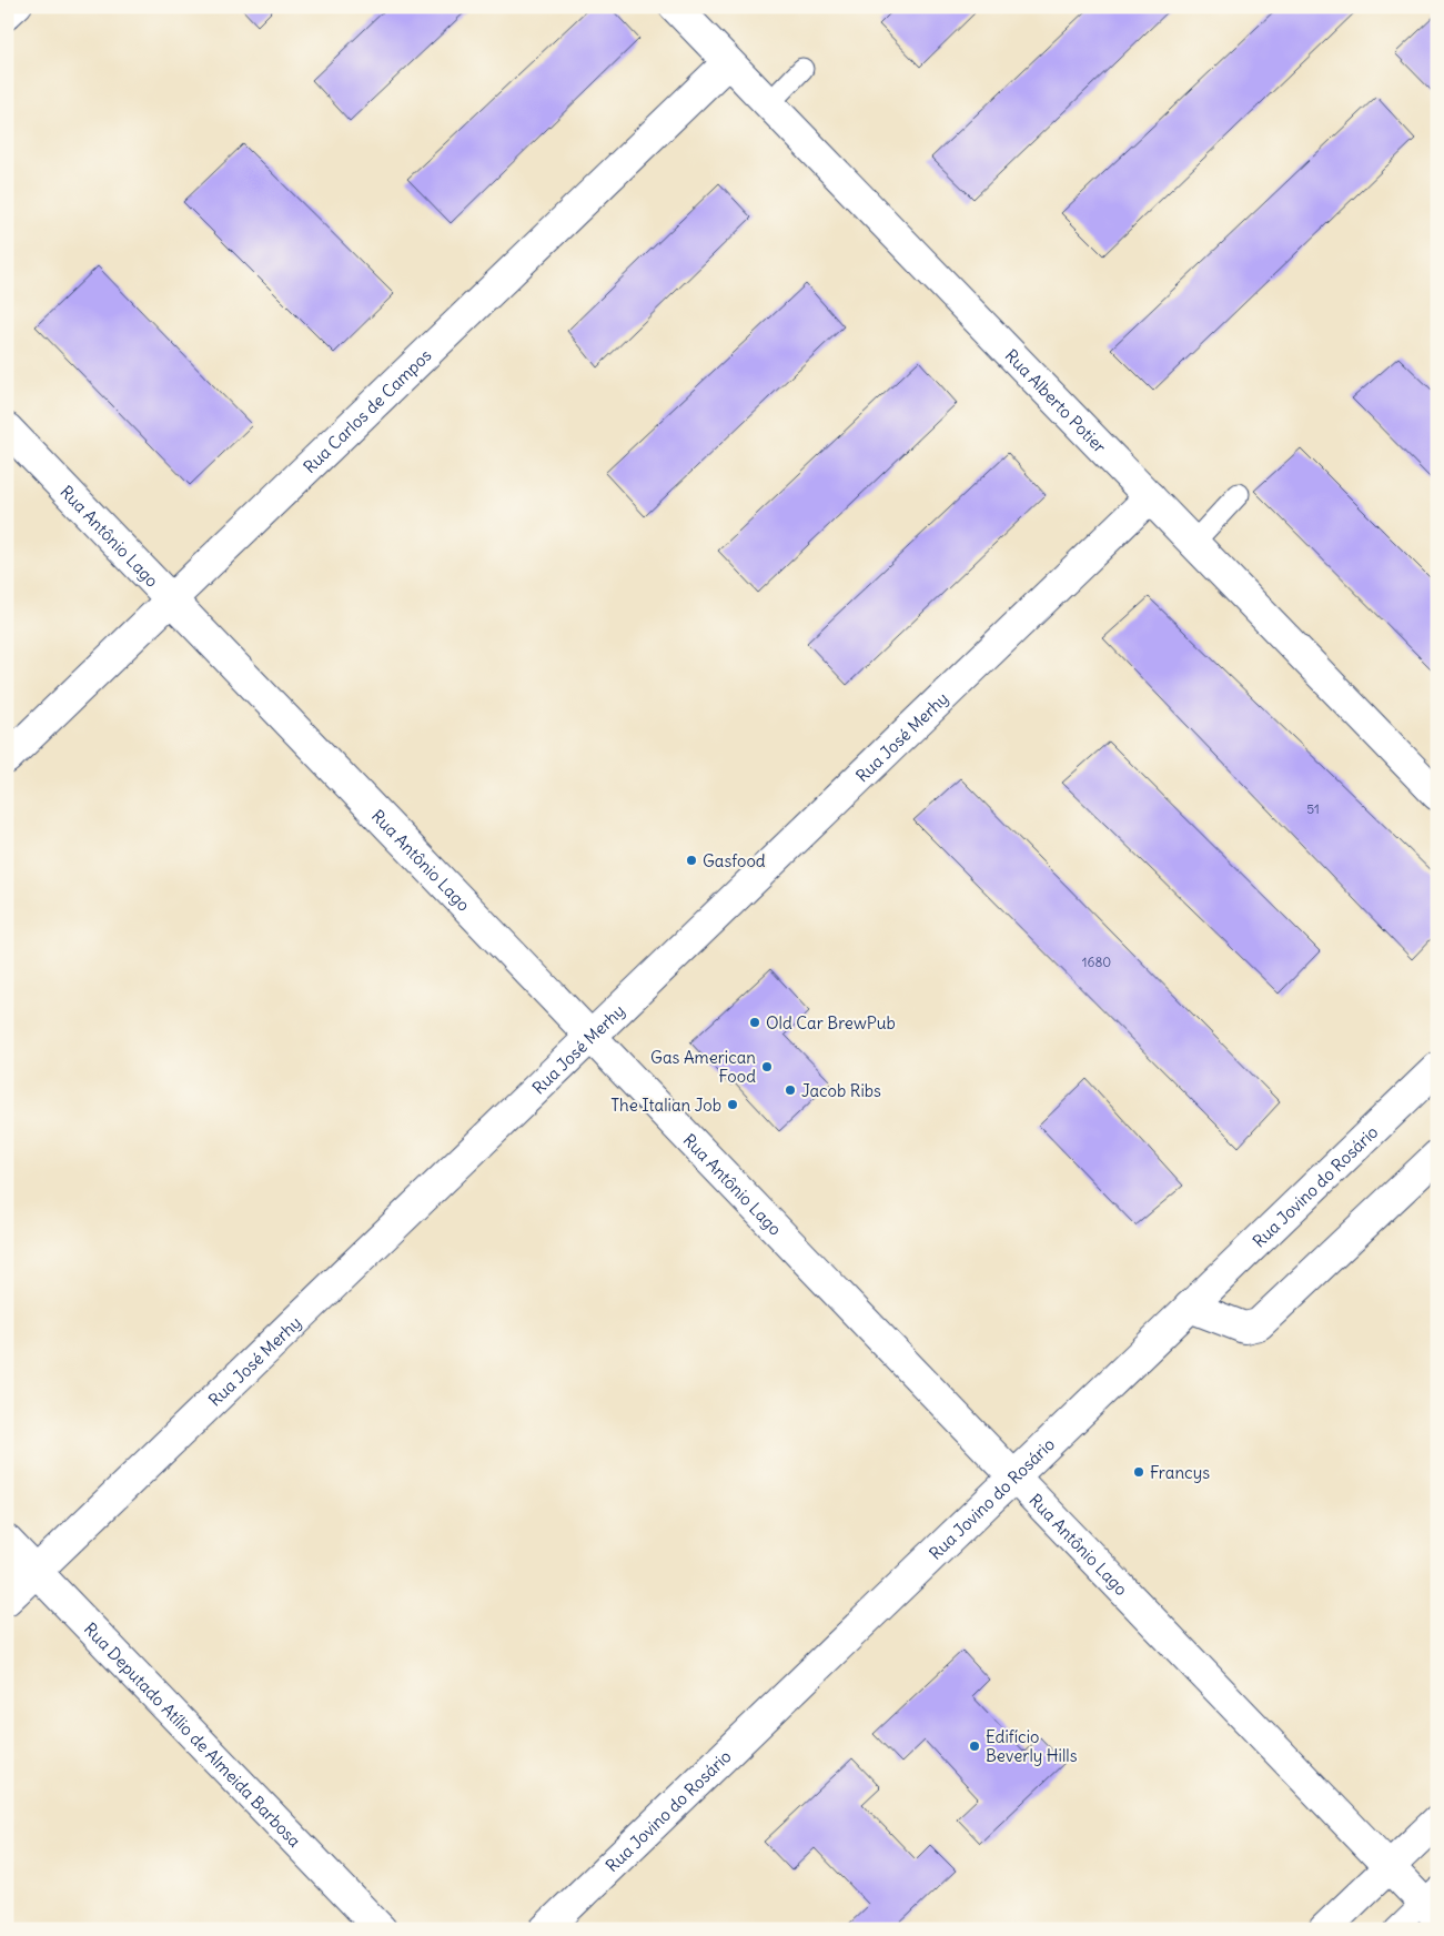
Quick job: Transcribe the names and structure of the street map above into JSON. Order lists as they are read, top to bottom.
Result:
{
  "streets": {
    "street": [
      "Rua Alberto Potier",
      "Rua Carlos de Campos",
      "Rua Antônio Lago",
      "Rua José Merhy",
      "Rua Jovino do Rosário",
      "Rua Deputado Atílio de Almeida Barbosa"
    ]
  },
  "crossings": [
    ["Rua Alberto Potier", "Rua Carlos de Campos"],
    ["Rua Alberto Potier", "Rua José Merhy"],
    ["Rua Carlos de Campos", "Rua Antônio Lago"],
    ["Rua Antônio Lago", "Rua José Merhy"],
    ["Rua Antônio Lago", "Rua Jovino do Rosário"],
    ["Rua José Merhy", "Rua Deputado Atílio de Almeida Barbosa"]
  ],
  "places": [
    "Gasfood",
    "Old Car BrewPub",
    "Gas American Food",
    "Jacob Ribs",
    "The Italian Job",
    "Francys",
    "Edifício Beverly Hills"
  ],
  "house_numbers": ["51", "1680"]
}
